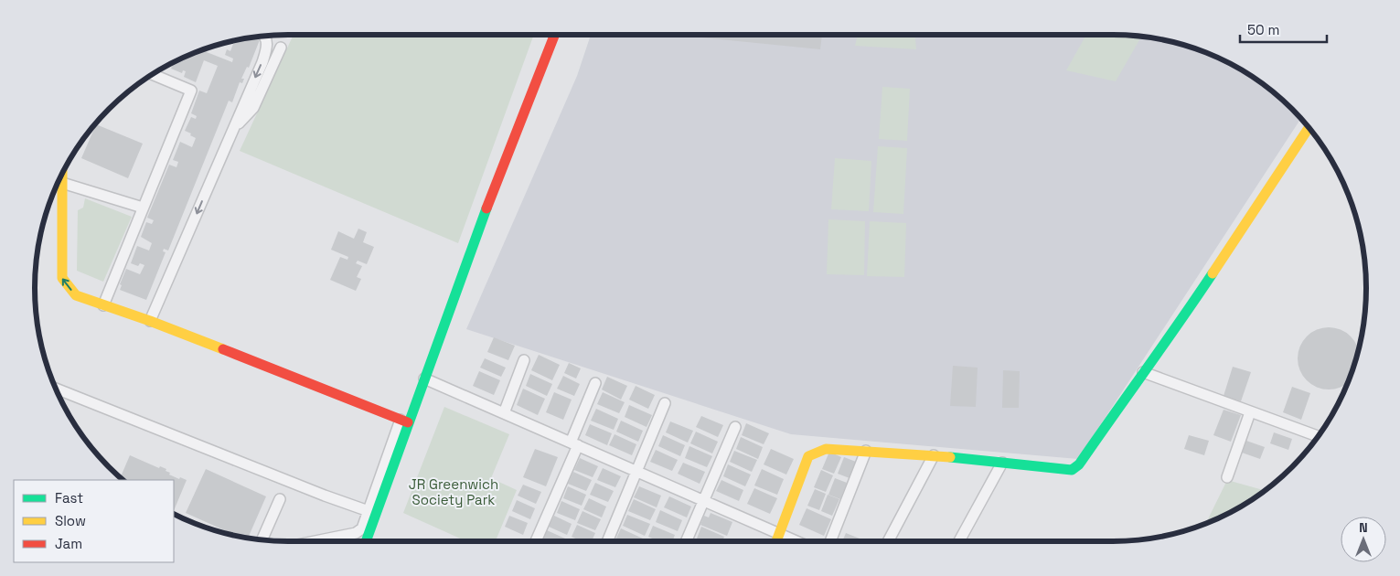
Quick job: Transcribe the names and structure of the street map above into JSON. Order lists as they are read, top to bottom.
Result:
{
  "parks": ["JR Greenwich Society Park"],
  "legend": ["Fast", "Slow", "Jam"],
  "scale_bar": "50 m",
  "north": "top"
}
